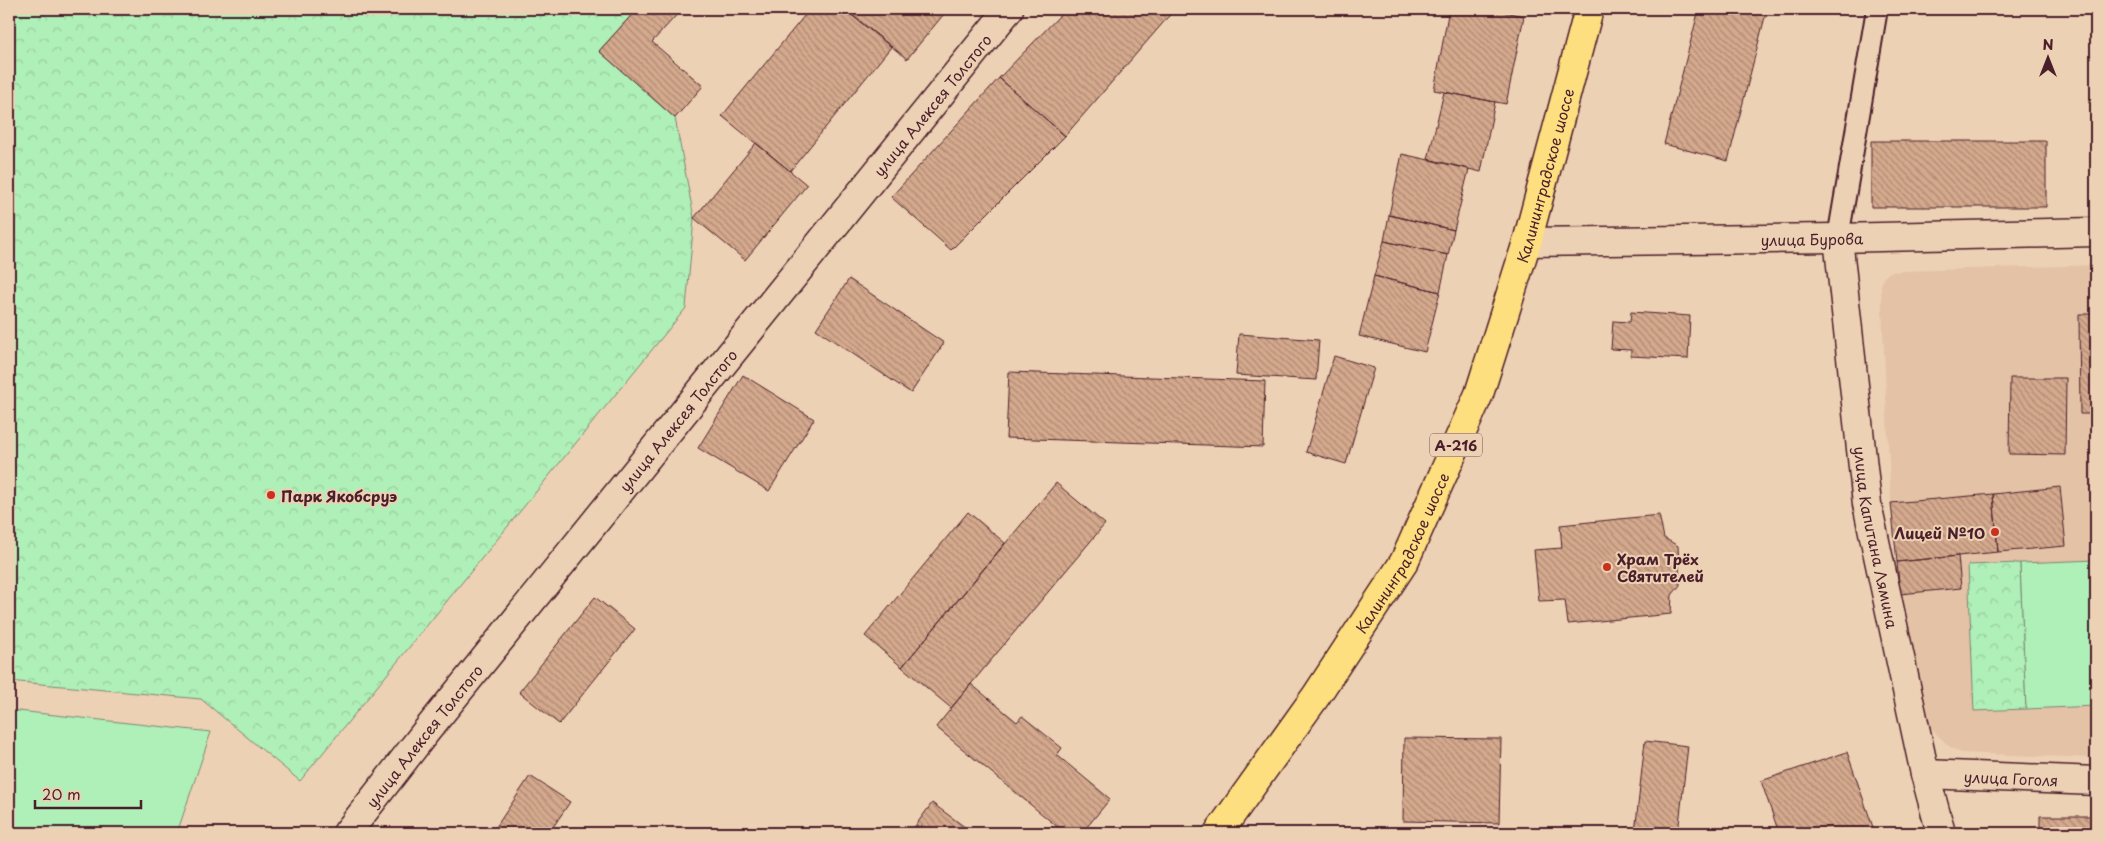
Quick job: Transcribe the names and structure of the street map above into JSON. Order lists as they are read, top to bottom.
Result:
{
  "streets": {
    "main road": ["Калининградское шоссе", "А-216"],
    "street": [
      "улица Алексея Толстого",
      "улица Бурова",
      "улица Капитана Лямина",
      "улица Гоголя"
    ]
  },
  "crossings": [
    ["Калининградское шоссе", "улица Бурова"],
    ["улица Бурова", "улица Капитана Лямина"],
    ["улица Капитана Лямина", "улица Гоголя"]
  ],
  "places": ["Парк Якобсруэ", "Лицей №10", "Храм Трёх Святителей"],
  "scale_bar": "20 m",
  "north": "top"
}
